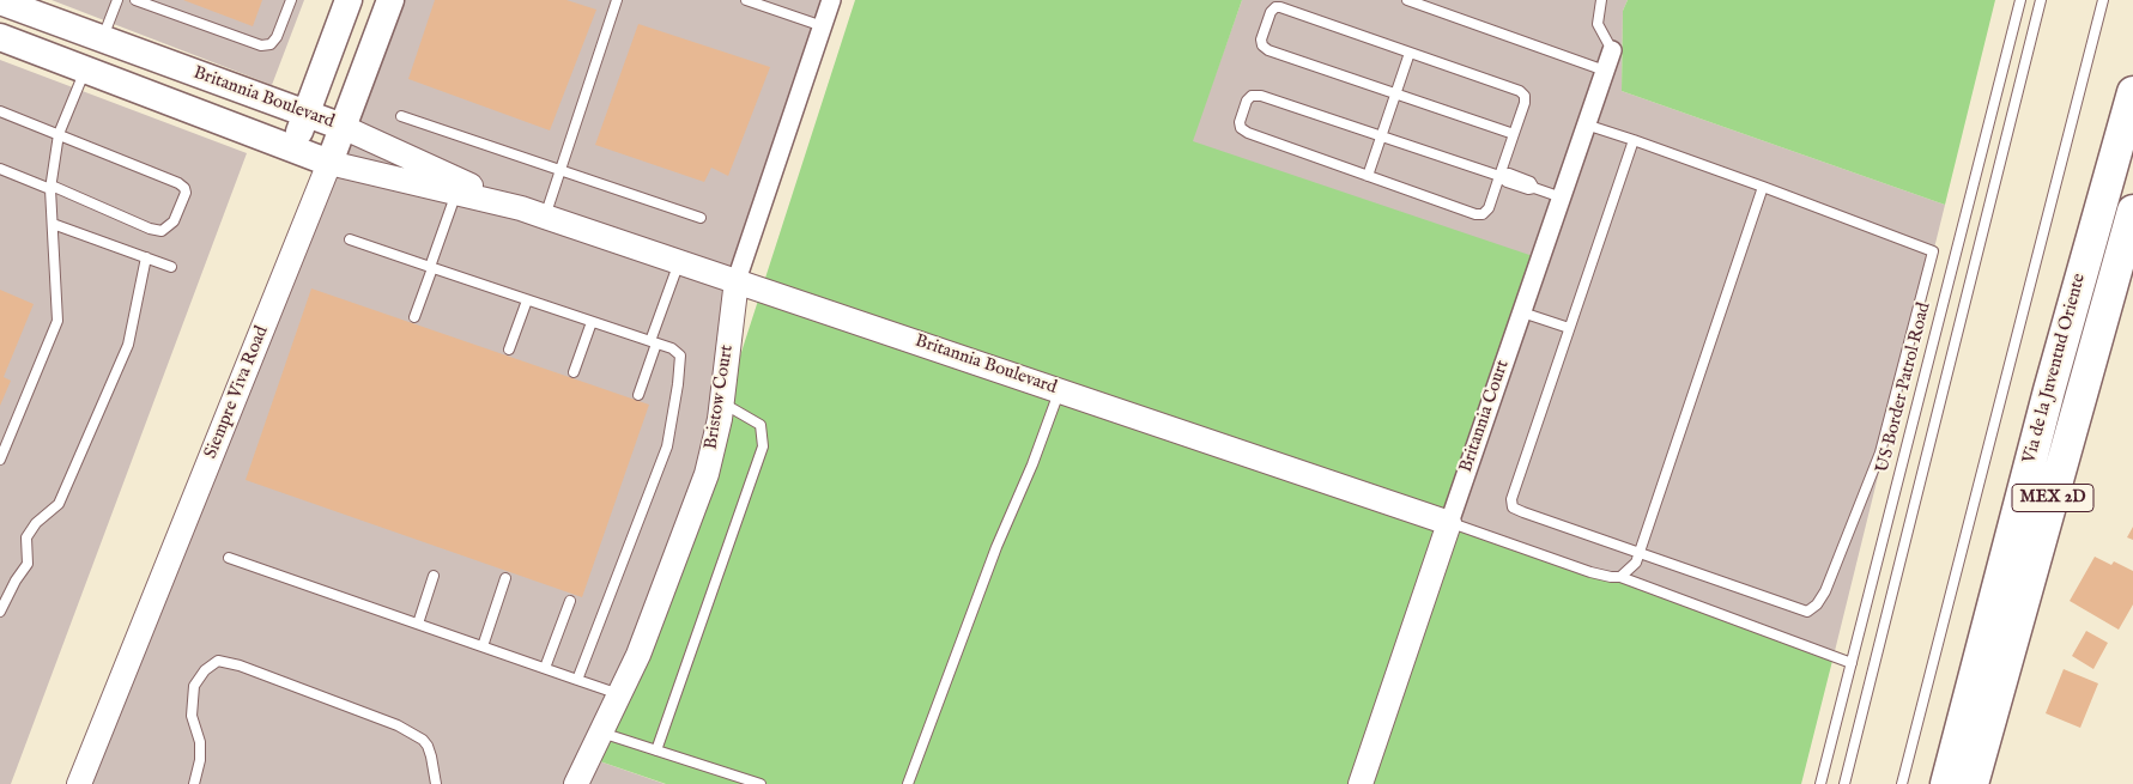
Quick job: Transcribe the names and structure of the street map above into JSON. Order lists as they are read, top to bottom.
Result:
{
  "streets": {
    "highway": ["Via de la Juventud Oriente", "MEX 2D"],
    "main road": ["Britannia Boulevard", "Siempre Viva Road"],
    "street": ["Bristow Court", "Britannia Court"],
    "lane": ["US Border Patrol Road"]
  },
  "crossings": [
    ["Britannia Boulevard", "Siempre Viva Road"],
    ["Britannia Boulevard", "Bristow Court"],
    ["Britannia Boulevard", "Britannia Court"]
  ]
}
